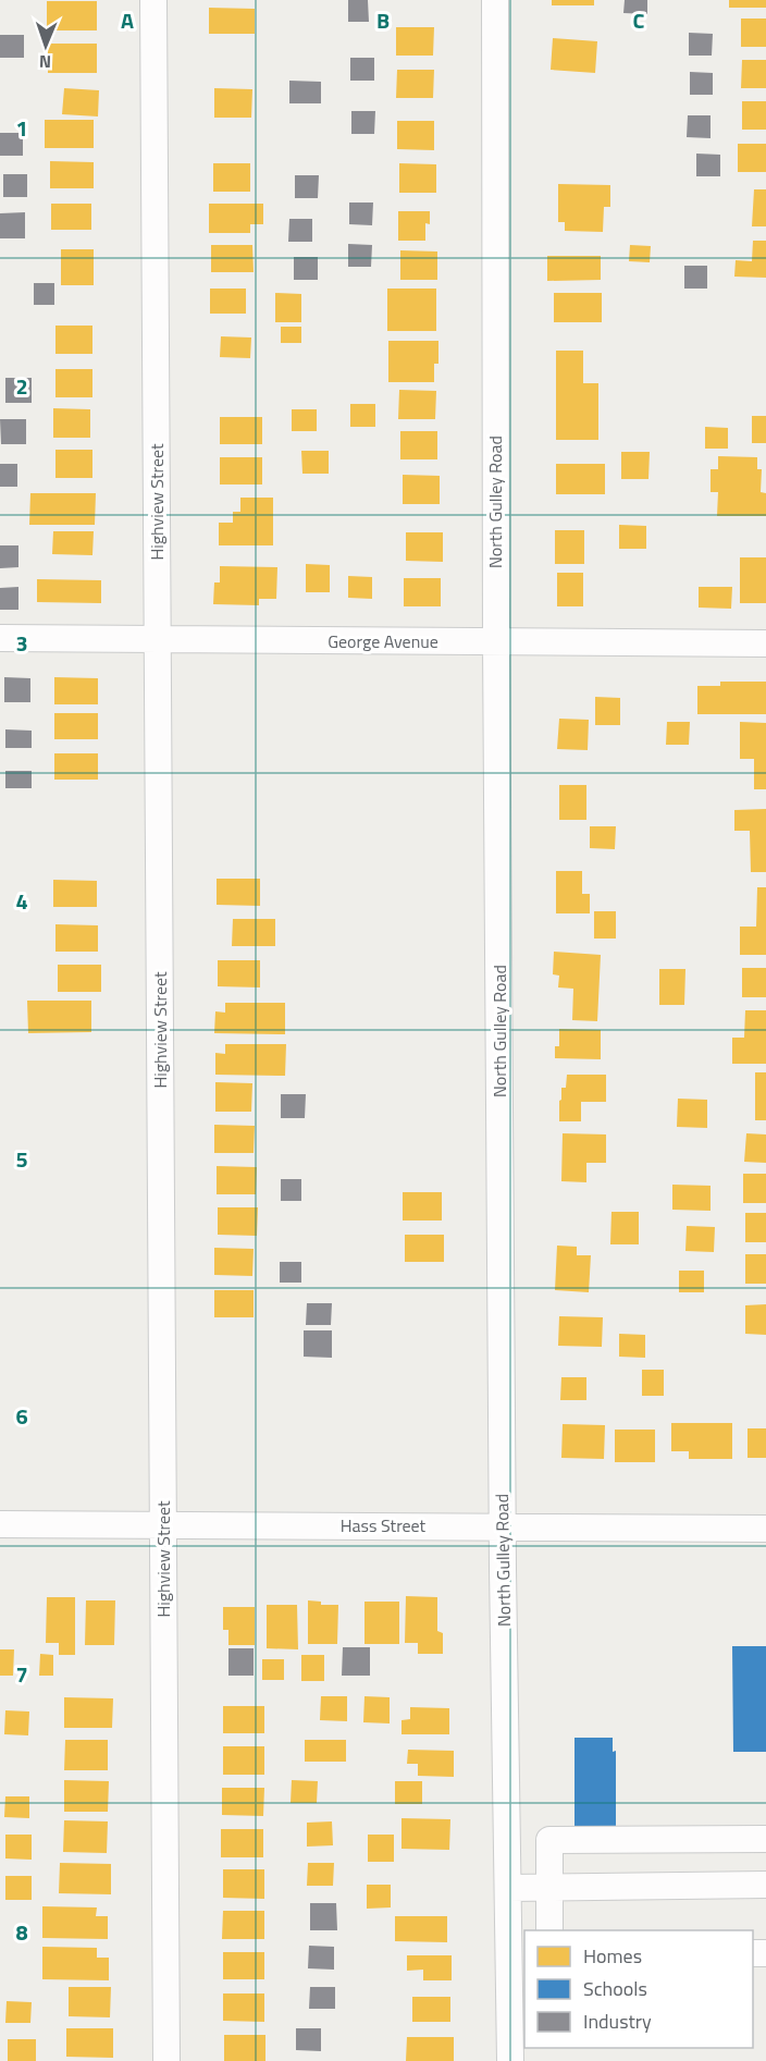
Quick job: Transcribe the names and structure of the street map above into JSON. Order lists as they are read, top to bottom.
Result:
{
  "streets": {
    "street": [
      "Highview Street",
      "North Gulley Road",
      "George Avenue",
      "Hass Street"
    ]
  },
  "crossings": [
    ["Highview Street", "George Avenue"],
    ["Highview Street", "Hass Street"],
    ["North Gulley Road", "George Avenue"],
    ["North Gulley Road", "Hass Street"]
  ],
  "legend": ["Homes", "Schools", "Industry"],
  "north": "bottom",
  "grid": {
    "columns": ["A", "B", "C"],
    "rows": [
      "1",
      "2",
      "3",
      "4",
      "5",
      "6",
      "7",
      "8"
    ]
  }
}
